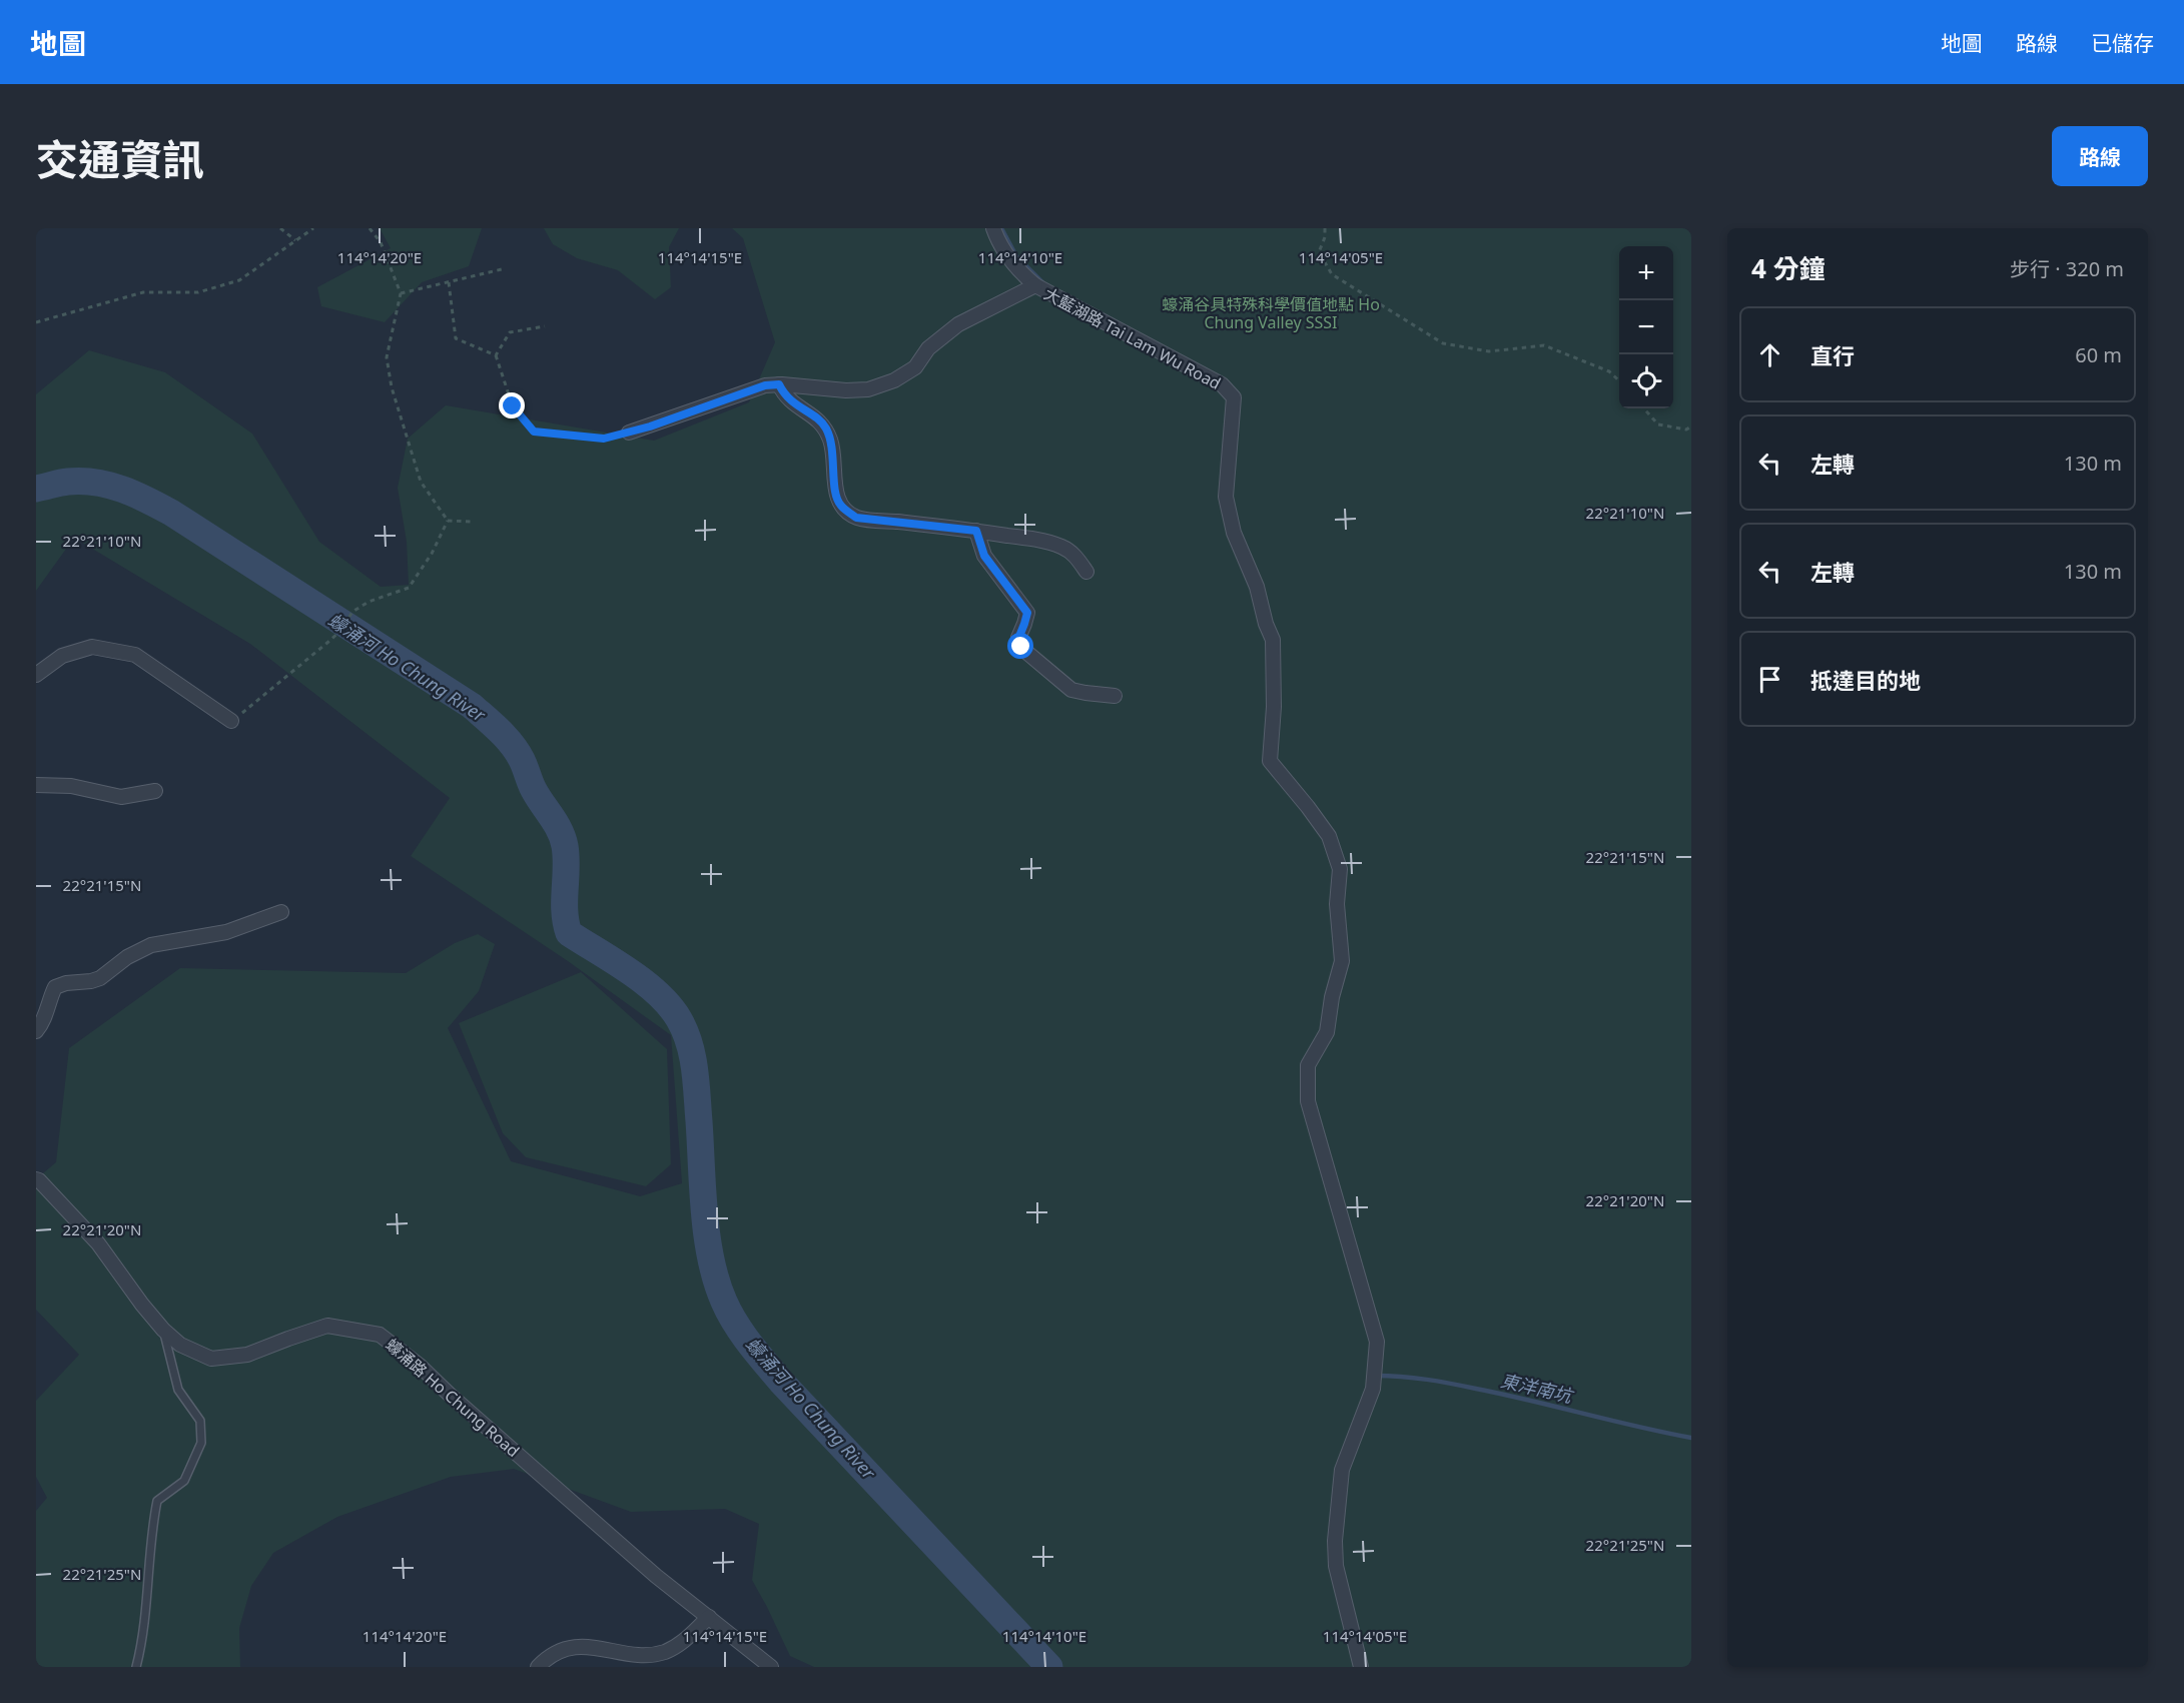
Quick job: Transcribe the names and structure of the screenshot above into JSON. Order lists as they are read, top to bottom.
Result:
{
  "streets": {
    "street": ["大藍湖路 Tai Lam Wu Road", "蠔涌路 Ho Chung Road"]
  },
  "water": ["蠔涌河 Ho Chung River", "東洋南坑"],
  "parks": ["蠔涌谷具特殊科學價值地點 Ho Chung Valley SSSI"],
  "page": {
    "header": "地圖",
    "nav": ["地圖", "路線", "已儲存"],
    "title": "交通資訊",
    "buttons": "路線",
    "heading": ["4 分鐘", "步行 · 320 m"],
    "map_buttons": ["+", "−"],
    "list": [
      ["直行", "60 m"],
      ["左轉", "130 m"],
      ["左轉", "130 m"],
      "抵達目的地"
    ]
  },
  "coordinates": [
    "114°14'20\"E",
    "114°14'15\"E",
    "114°14'10\"E",
    "114°14'05\"E",
    "22°21'10\"N",
    "22°21'15\"N",
    "22°21'20\"N",
    "22°21'25\"N"
  ]
}
